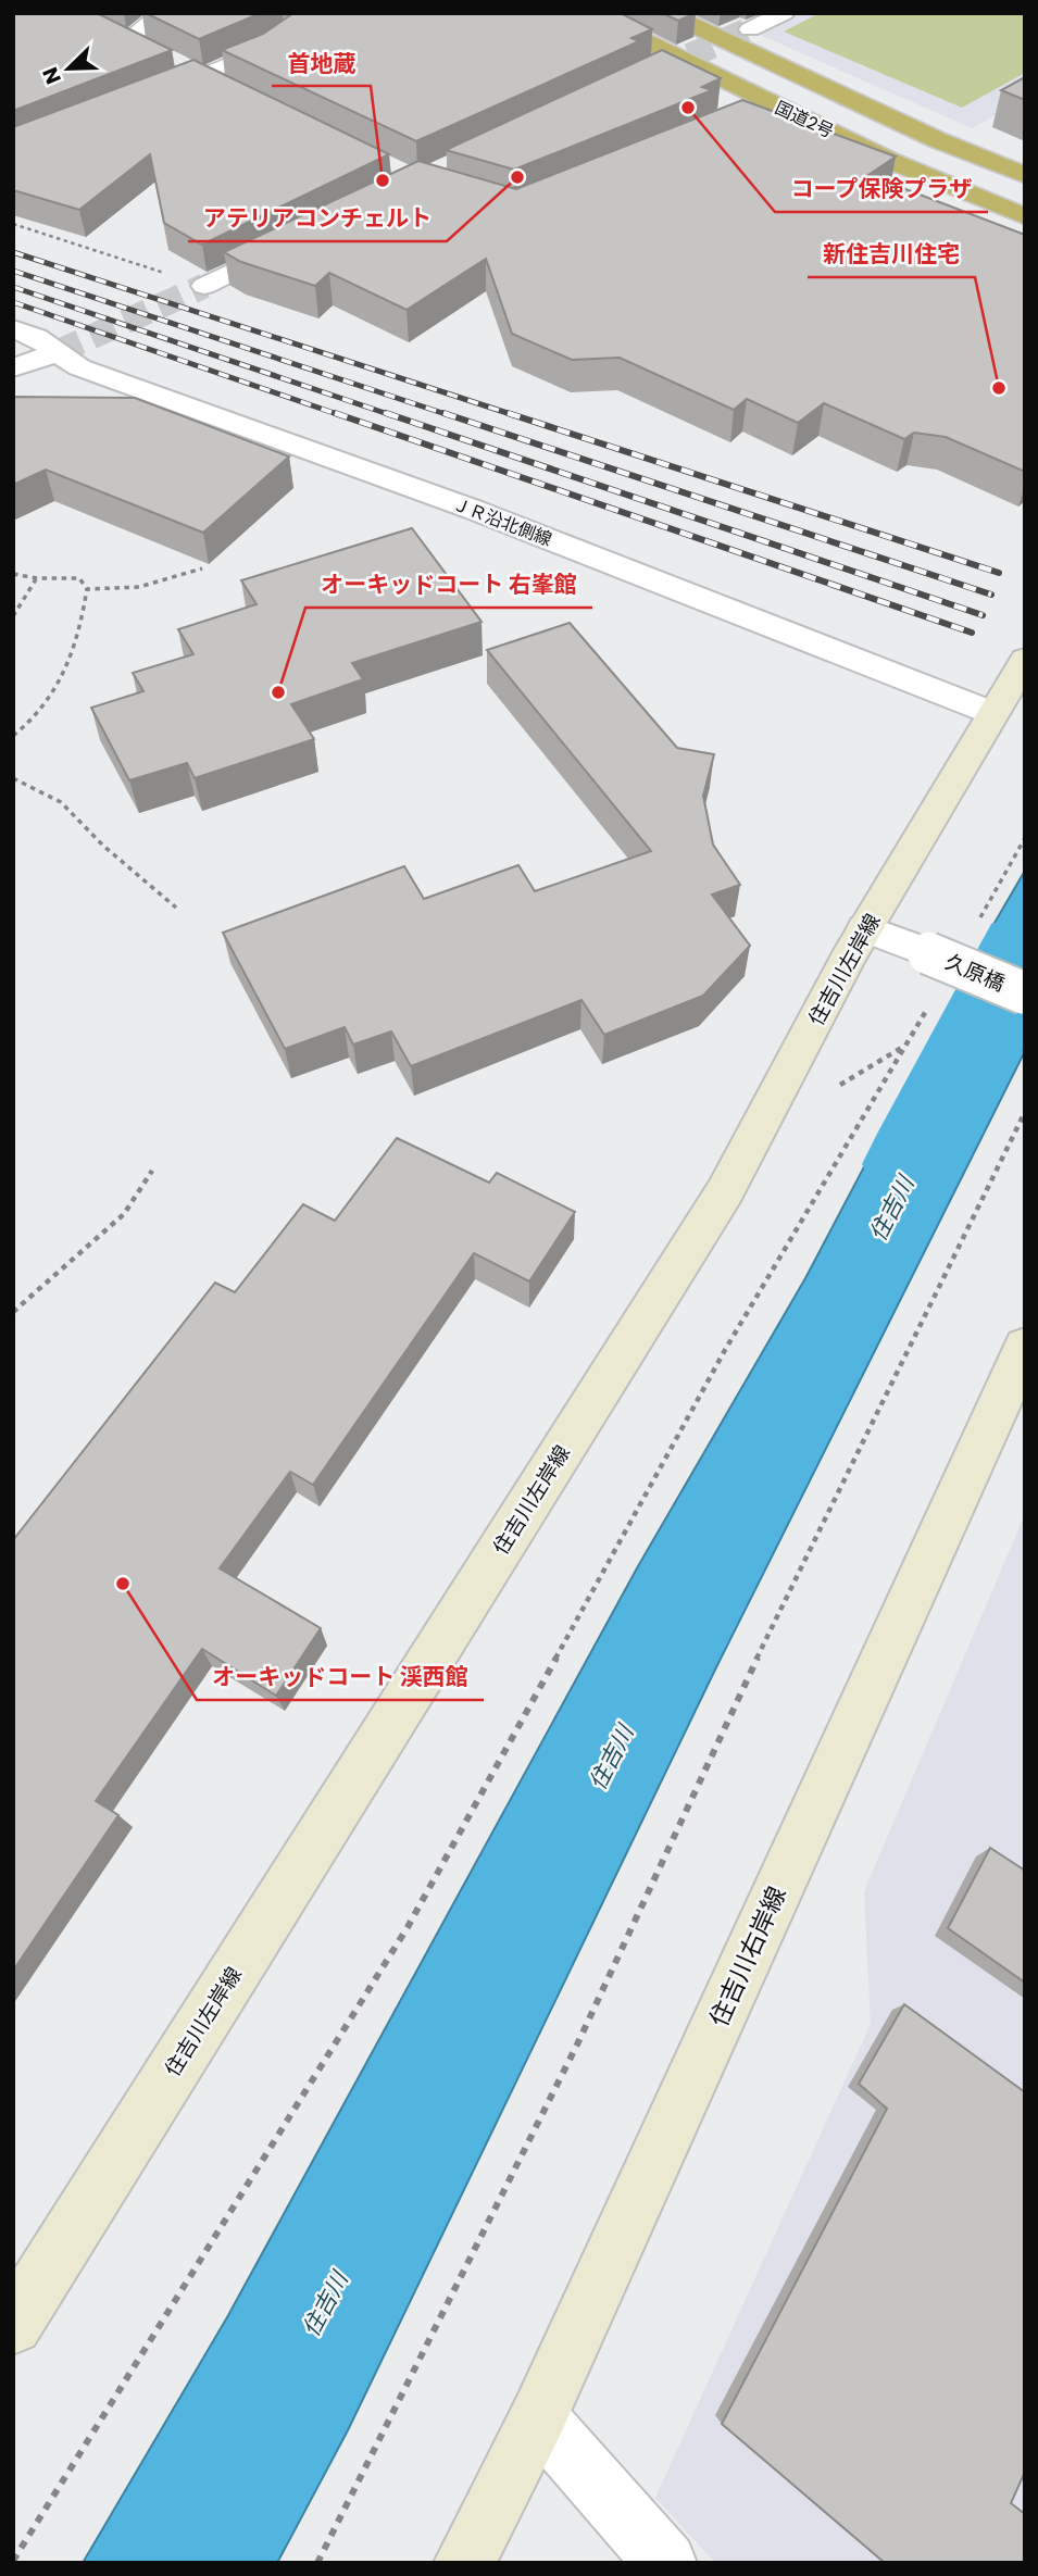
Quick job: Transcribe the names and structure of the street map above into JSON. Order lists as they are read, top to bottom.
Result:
{
  "streets": {
    "highway": ["国道2号"],
    "street": [
      "ＪＲ沿北側線",
      "住吉川左岸線",
      "久原橋",
      "住吉川右岸線"
    ]
  },
  "crossings": [
    ["ＪＲ沿北側線", "住吉川左岸線"],
    ["住吉川左岸線", "久原橋"]
  ],
  "water": ["住吉川"],
  "places": [
    "コープ保険プラザ",
    "アテリアコンチェルト",
    "首地蔵",
    "新住吉川住宅",
    "オーキッドコート 右峯館",
    "オーキッドコート 渓西館"
  ],
  "north": "bottom left"
}
